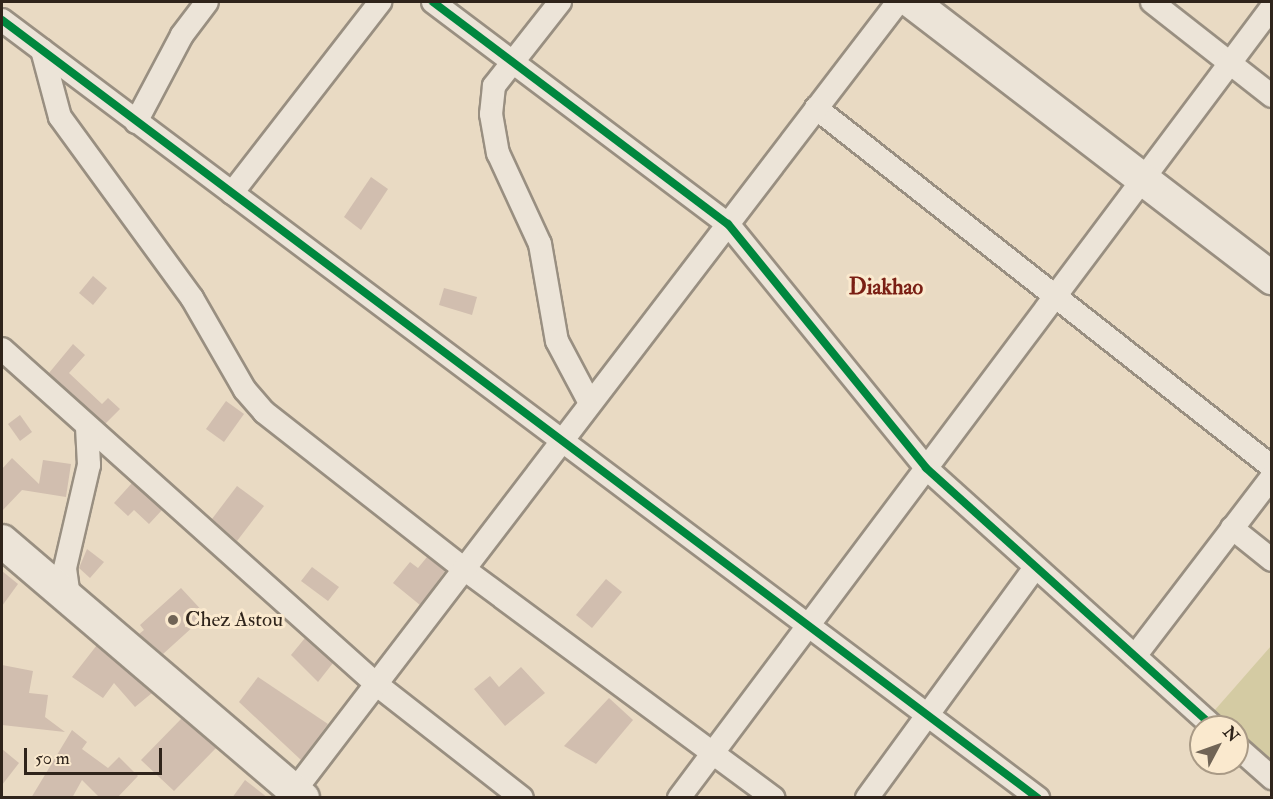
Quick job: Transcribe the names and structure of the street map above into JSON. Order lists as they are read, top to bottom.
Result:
{
  "districts": ["Diakhao"],
  "places": ["Chez Astou"],
  "scale_bar": "50 m",
  "north": "top right"
}
